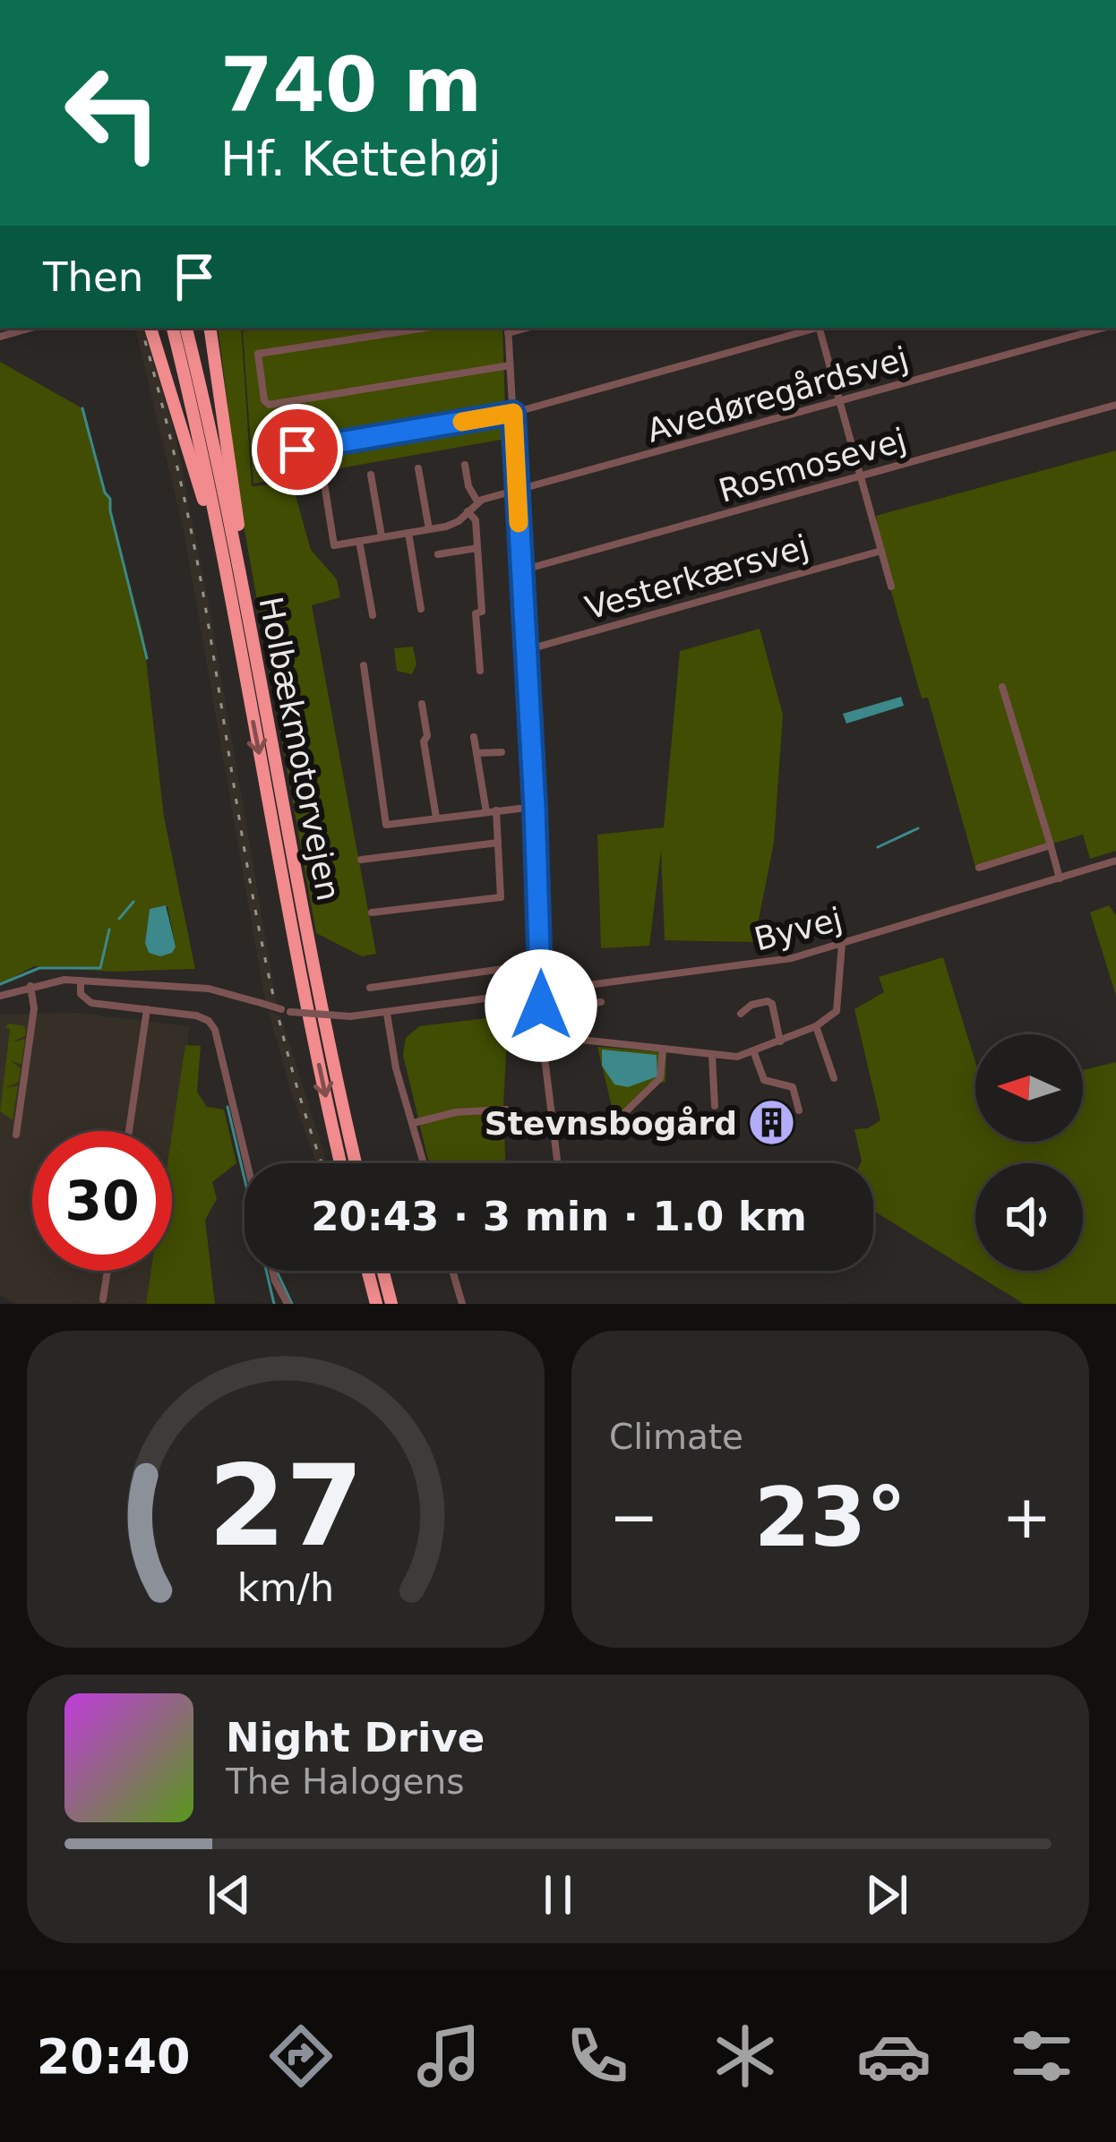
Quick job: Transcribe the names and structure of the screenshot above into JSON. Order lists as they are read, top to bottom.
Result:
{
  "streets": {
    "highway": ["Holbækmotorvejen"],
    "street": [
      "Avedøregårdsvej",
      "Rosmosevej",
      "Vesterkærsvej",
      "Byvej"
    ]
  },
  "places": {
    "building": ["Stevnsbogård"]
  },
  "north": "left",
  "page": {
    "turn": ["740 m", "Hf. Kettehøj"],
    "then": "Then",
    "limit": "30",
    "trip": "20:43 · 3 min · 1.0 km",
    "tile": "Climate",
    "heat": ["−", "23°", "+"],
    "song": ["Night Drive", "The Halogens"],
    "tabs": "20:40",
    "gauge": ["27", "km/h"]
  }
}
